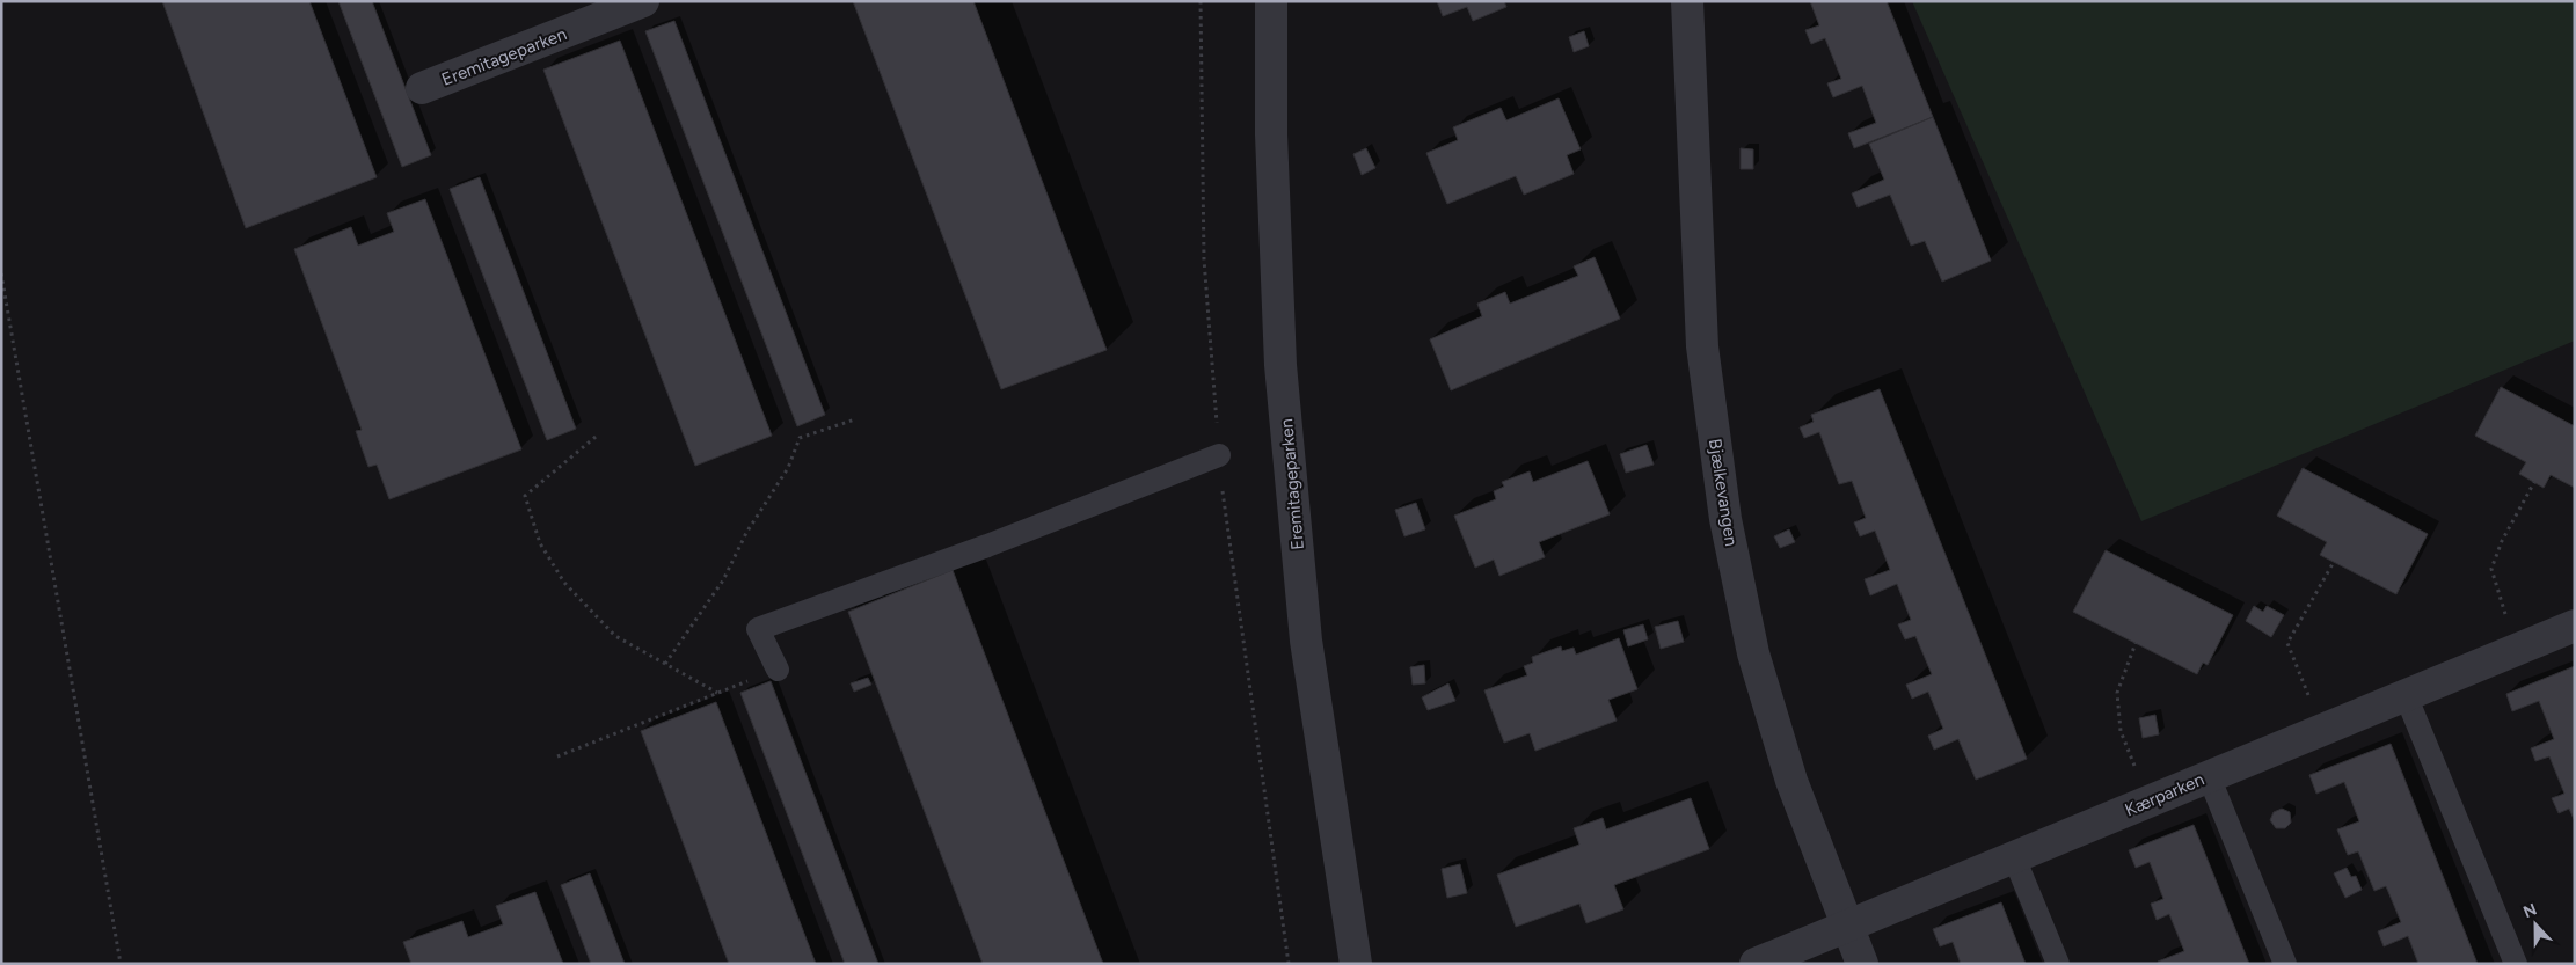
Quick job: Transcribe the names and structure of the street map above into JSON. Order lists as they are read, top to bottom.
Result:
{
  "streets": {
    "street": ["Eremitageparken", "Bjælkevangen", "Kærparken"]
  },
  "crossings": [
    ["Bjælkevangen", "Kærparken"]
  ],
  "north": "top"
}
